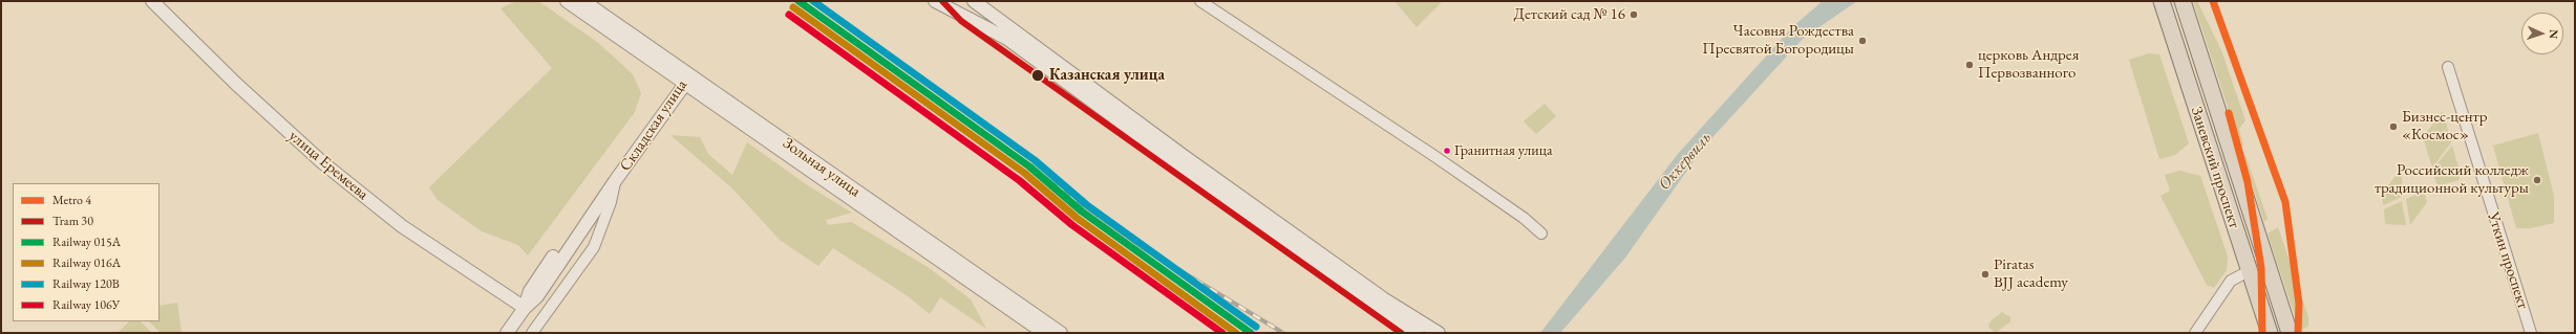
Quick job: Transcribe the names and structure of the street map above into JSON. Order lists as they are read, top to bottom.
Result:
{
  "streets": {
    "main road": ["Заневский проспект"],
    "street": [
      "Складская улица",
      "улица Еремеева",
      "Зольная улица",
      "Уткин проспект"
    ]
  },
  "crossings": [
    ["Складская улица", "улица Еремеева"],
    ["Складская улица", "Зольная улица"]
  ],
  "water": ["Оккервиль"],
  "places": [
    "Детский сад № 16",
    "Часовня Рождества Пресвятой Богородицы",
    "церковь Андрея Первозванного",
    "Казанская улица",
    "Бизнес-центр «Космос»",
    "Гранитная улица",
    "Российский колледж традиционной культуры",
    "Piratas BJJ academy"
  ],
  "lines": [
    "metro line 4",
    "tram line 30",
    "rail line 015А",
    "rail line 120В",
    "rail line 016А",
    "rail line 106У"
  ],
  "legend": [
    "Metro 4",
    "Tram 30",
    "Railway 015А",
    "Railway 016А",
    "Railway 120В",
    "Railway 106У"
  ],
  "north": "right"
}
